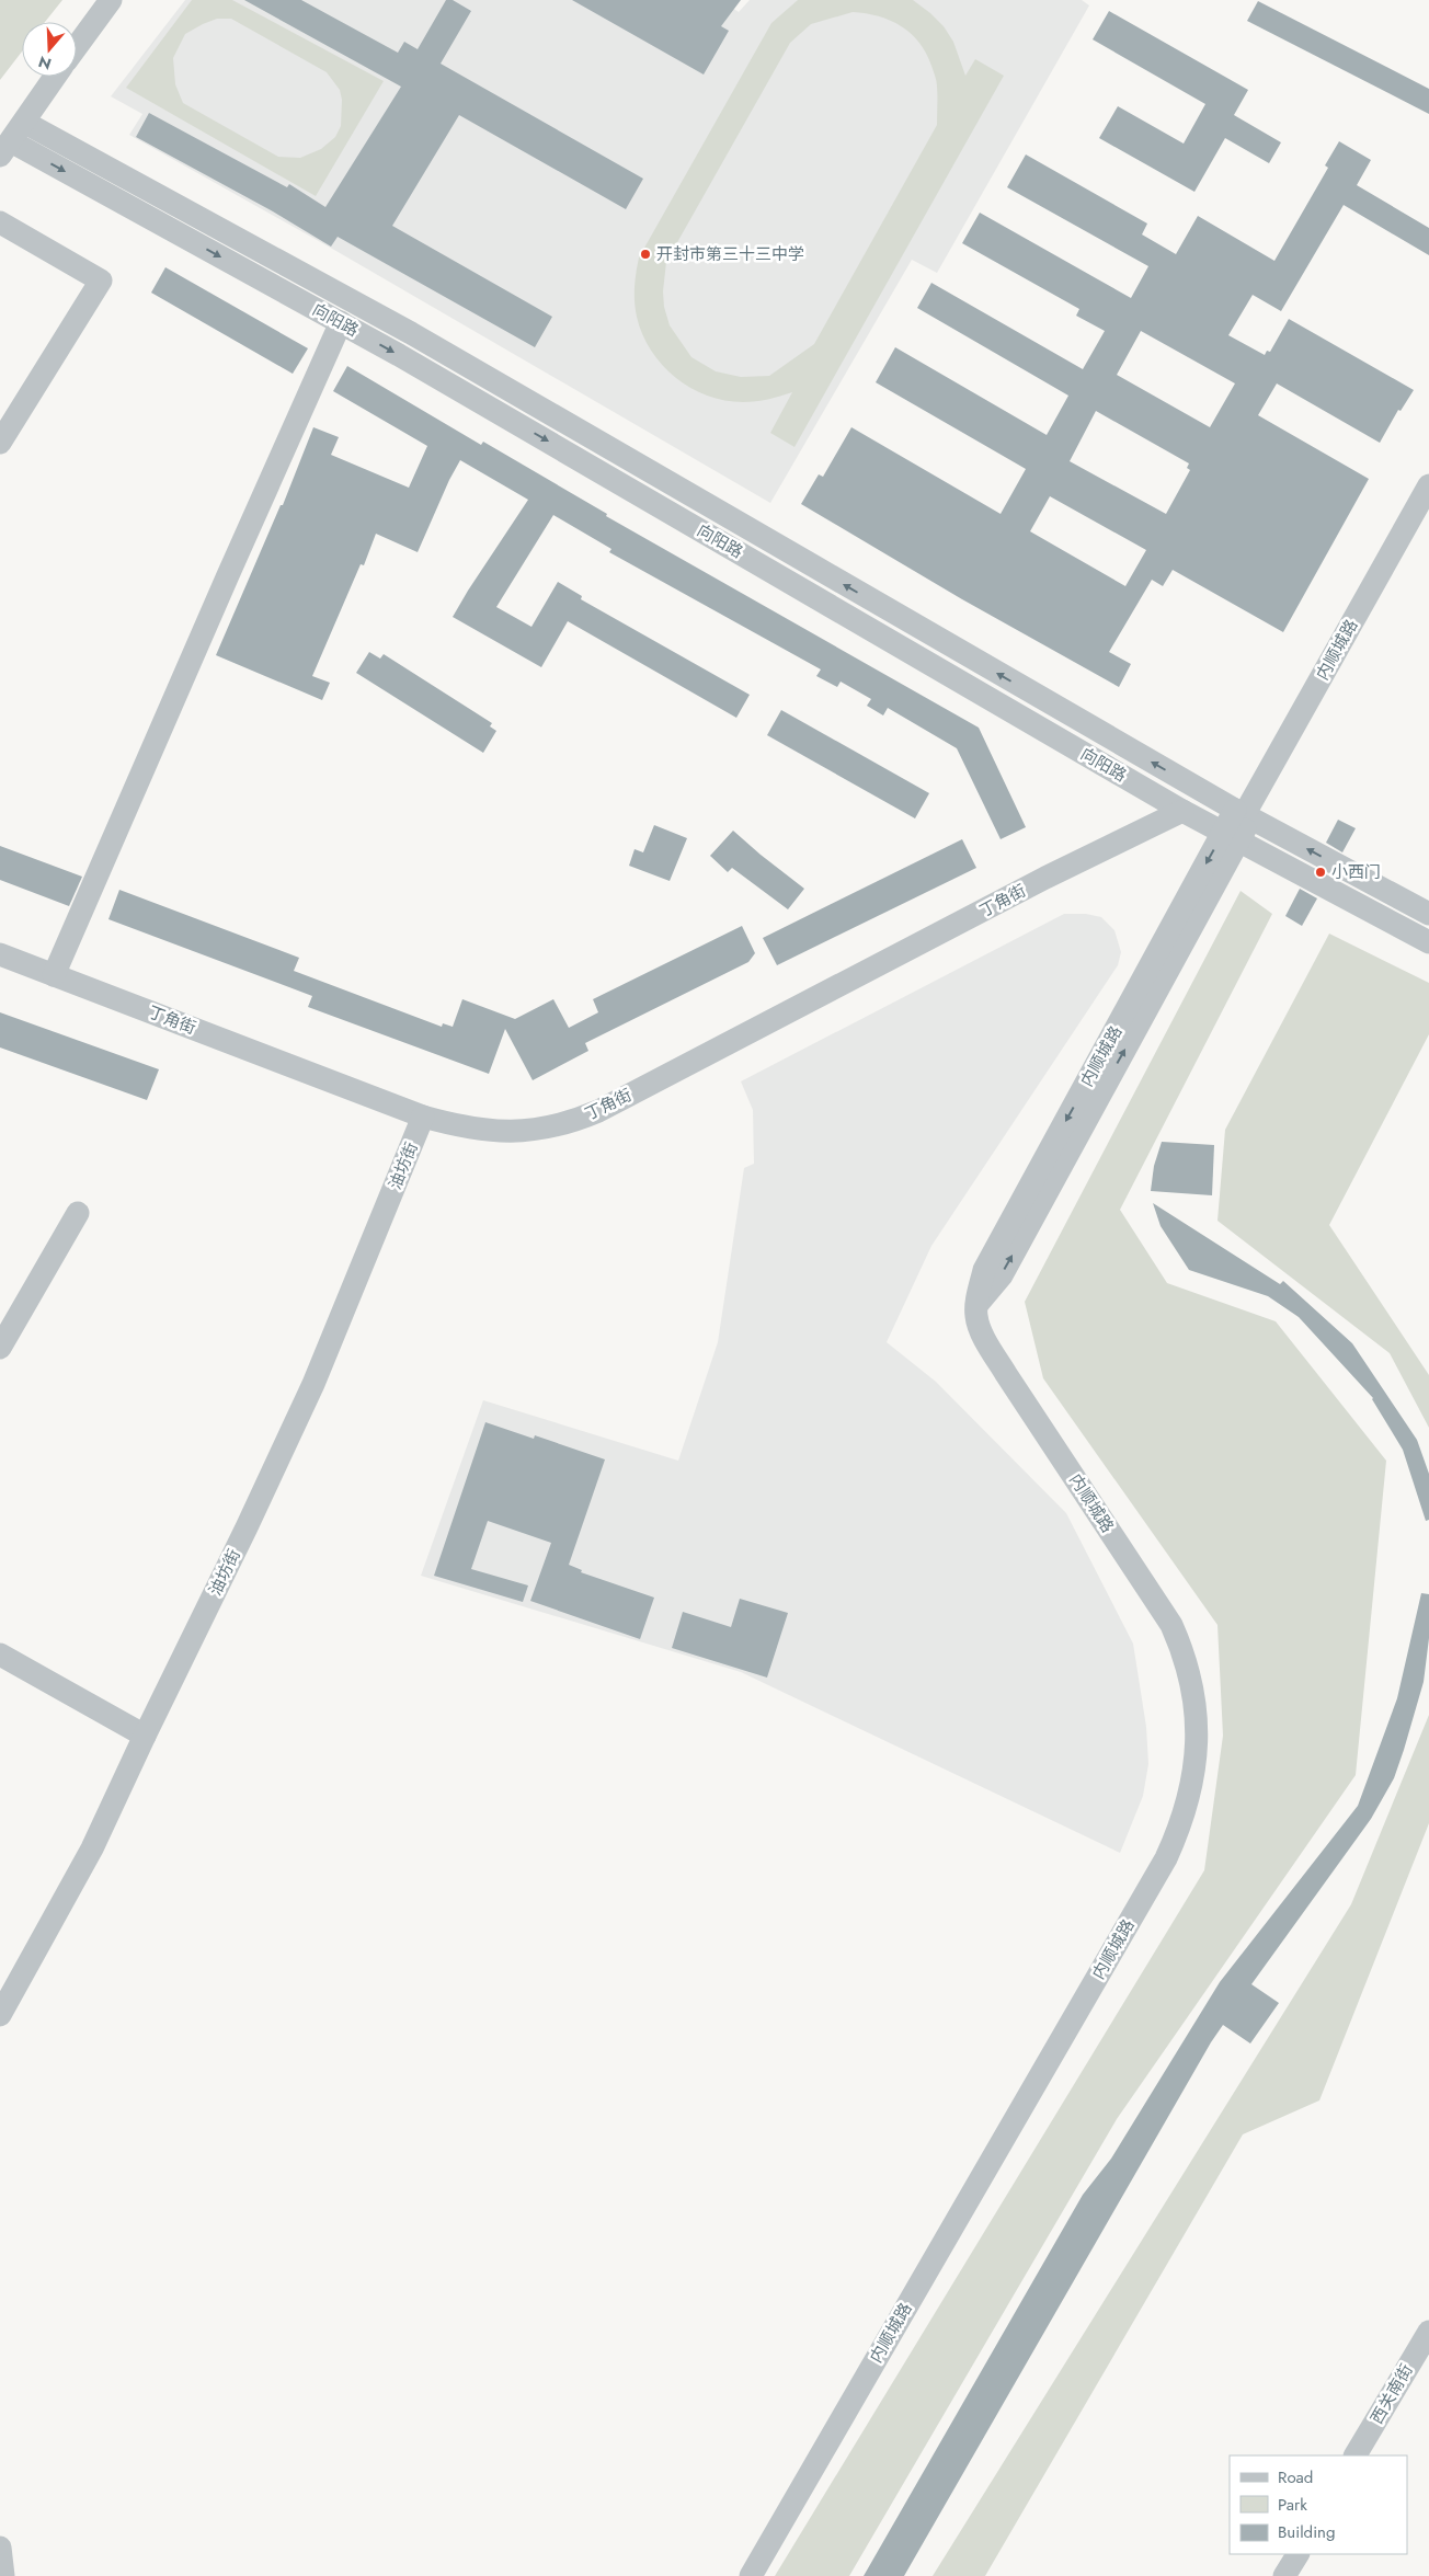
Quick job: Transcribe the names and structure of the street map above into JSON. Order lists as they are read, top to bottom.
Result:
{
  "streets": {
    "street": [
      "向阳路",
      "内顺城路",
      "丁角街",
      "油坊街",
      "西关南街"
    ]
  },
  "crossings": [
    ["向阳路", "内顺城路"],
    ["向阳路", "丁角街"],
    ["丁角街", "油坊街"]
  ],
  "places": ["开封市第三十三中学", "小西门"],
  "legend": ["Road", "Park", "Building"],
  "north": "bottom"
}
